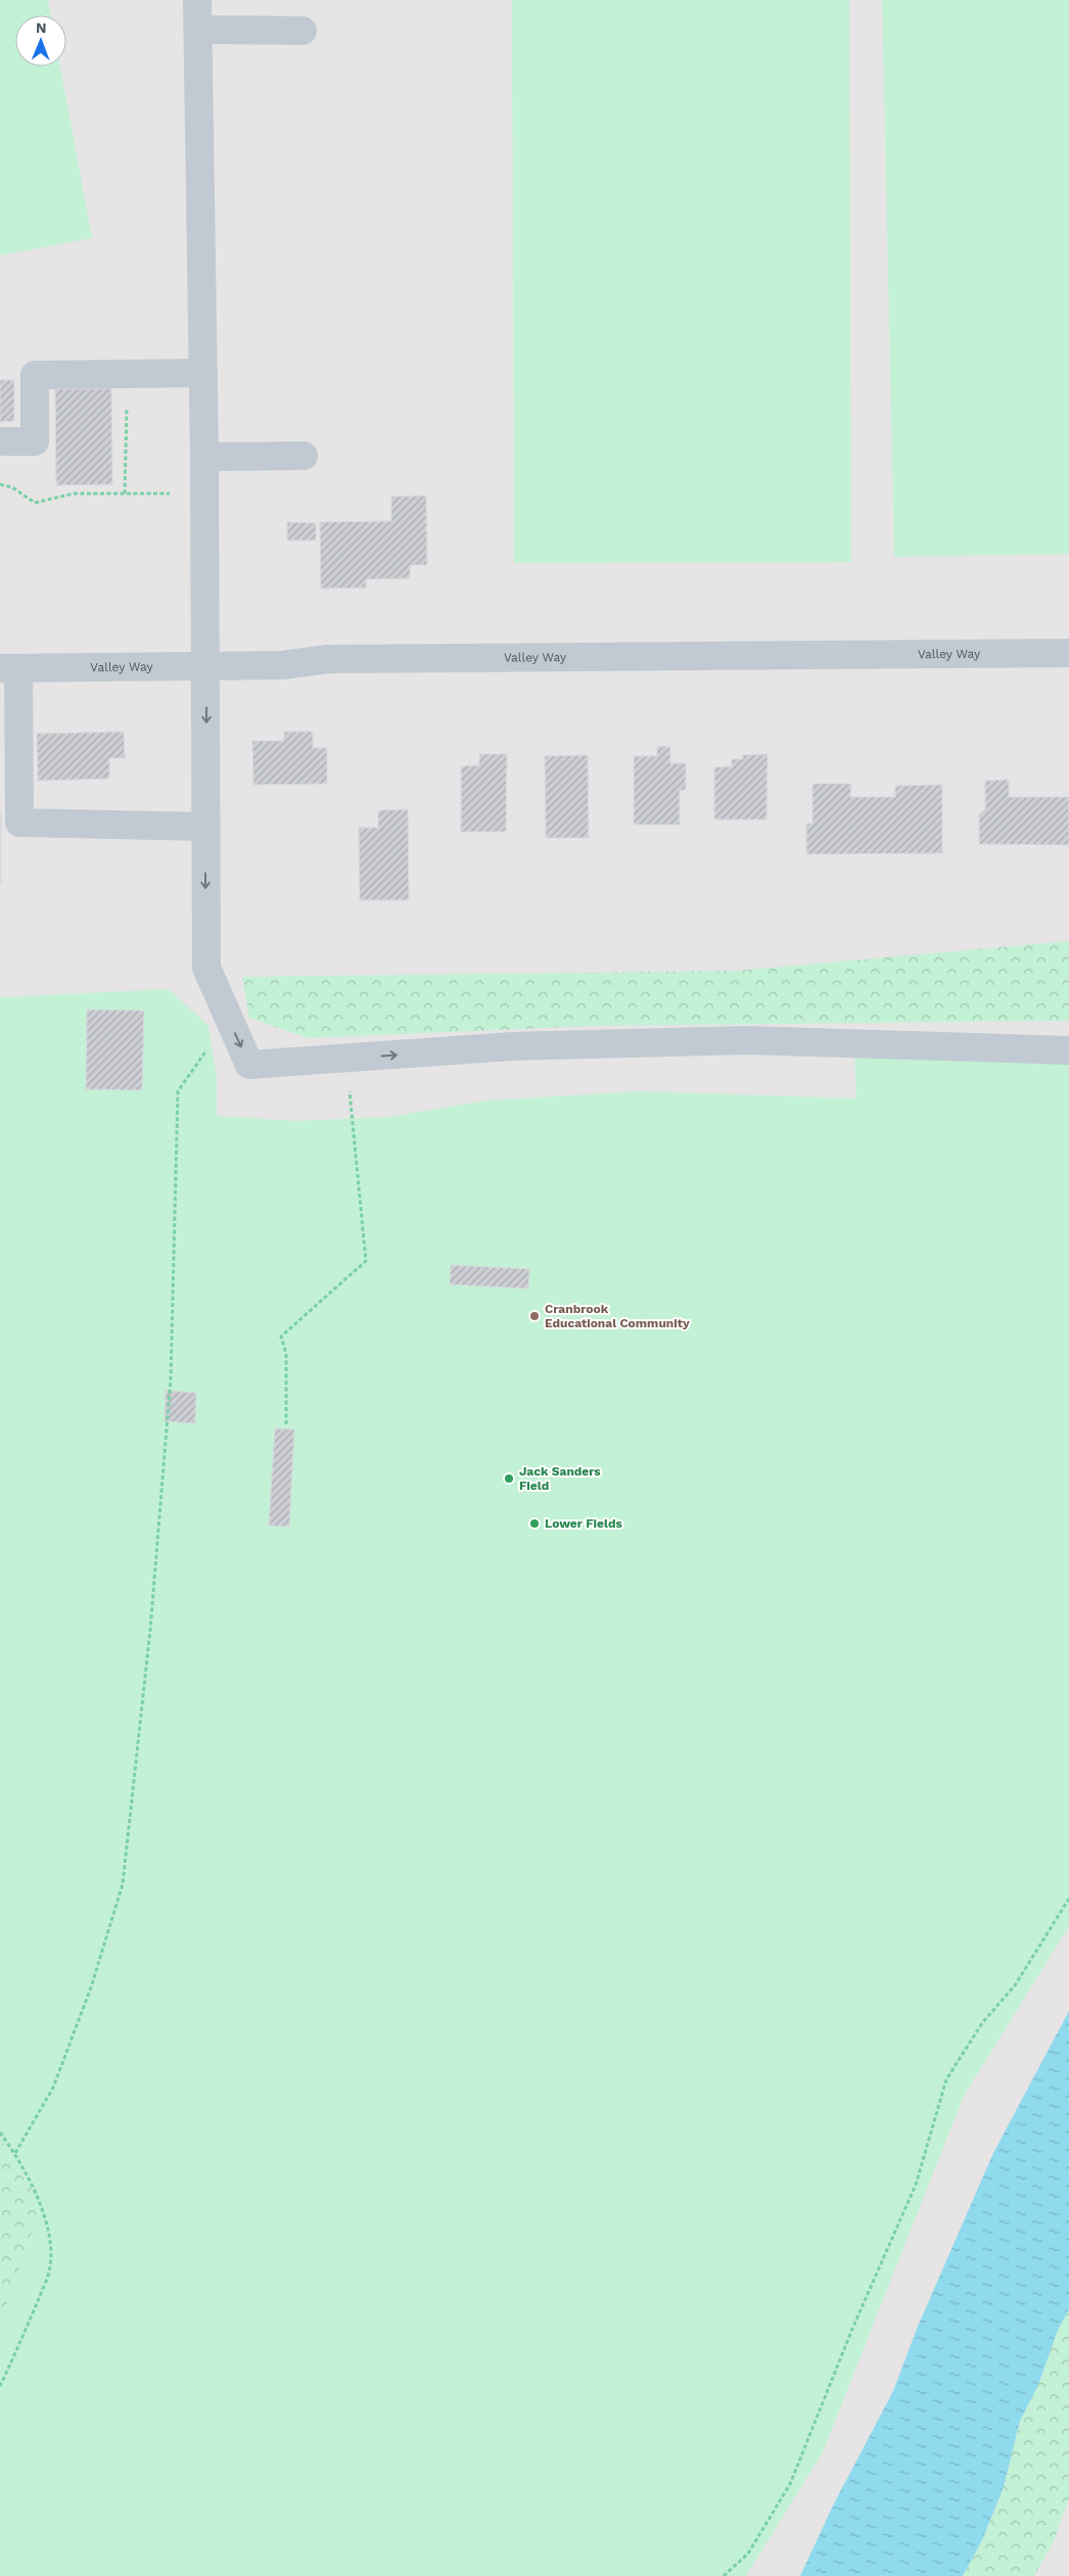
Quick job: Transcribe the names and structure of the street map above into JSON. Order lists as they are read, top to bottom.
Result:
{
  "streets": {
    "street": ["Valley Way"]
  },
  "places": ["Cranbrook Educational Community", "Jack Sanders Field", "Lower Fields"],
  "north": "top"
}
